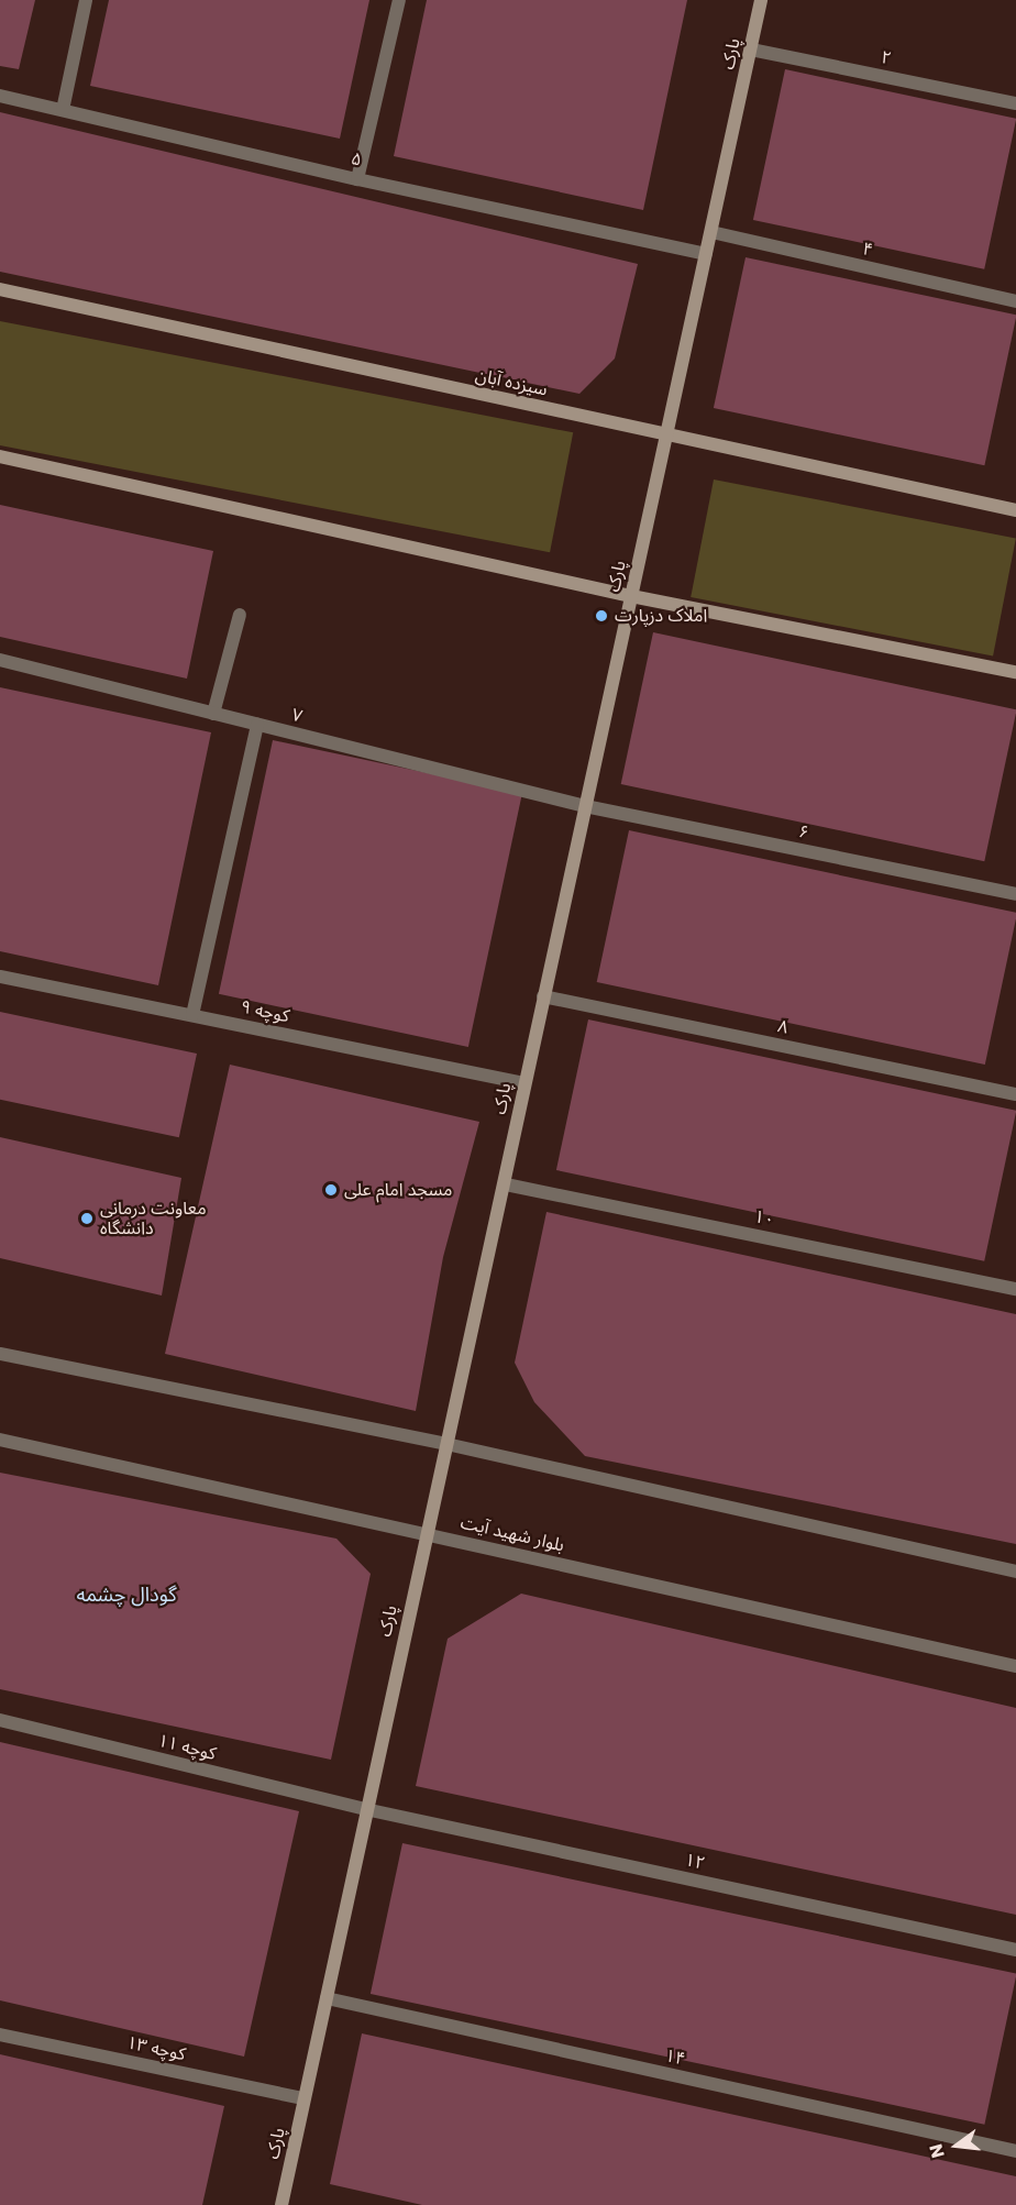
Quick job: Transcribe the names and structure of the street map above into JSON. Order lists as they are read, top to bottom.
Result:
{
  "streets": {
    "main road": ["پارک", "سیزده آبان"],
    "street": [
      "۲",
      "۵",
      "۴",
      "۷",
      "۶",
      "کوچه ۹",
      "۸",
      "۱۰",
      "بلوار شهید آیت",
      "کوچه ۱۱",
      "۱۲",
      "کوچه ۱۳",
      "۱۴"
    ]
  },
  "crossings": [
    ["پارک", "۲"],
    ["پارک", "۵"],
    ["پارک", "۴"],
    ["پارک", "سیزده آبان"],
    ["پارک", "۷"],
    ["پارک", "۶"],
    ["پارک", "کوچه ۹"],
    ["پارک", "۸"],
    ["پارک", "۱۰"],
    ["پارک", "بلوار شهید آیت"],
    ["پارک", "کوچه ۱۱"],
    ["پارک", "۱۲"],
    ["پارک", "کوچه ۱۳"],
    ["پارک", "۱۴"],
    ["۷", "۶"],
    ["کوچه ۱۱", "۱۲"]
  ],
  "districts": ["گودال چشمه"],
  "places": ["املاک دزپارت", "مسجد امام علی", "معاونت درمانی دانشگاه"],
  "north": "left"
}
